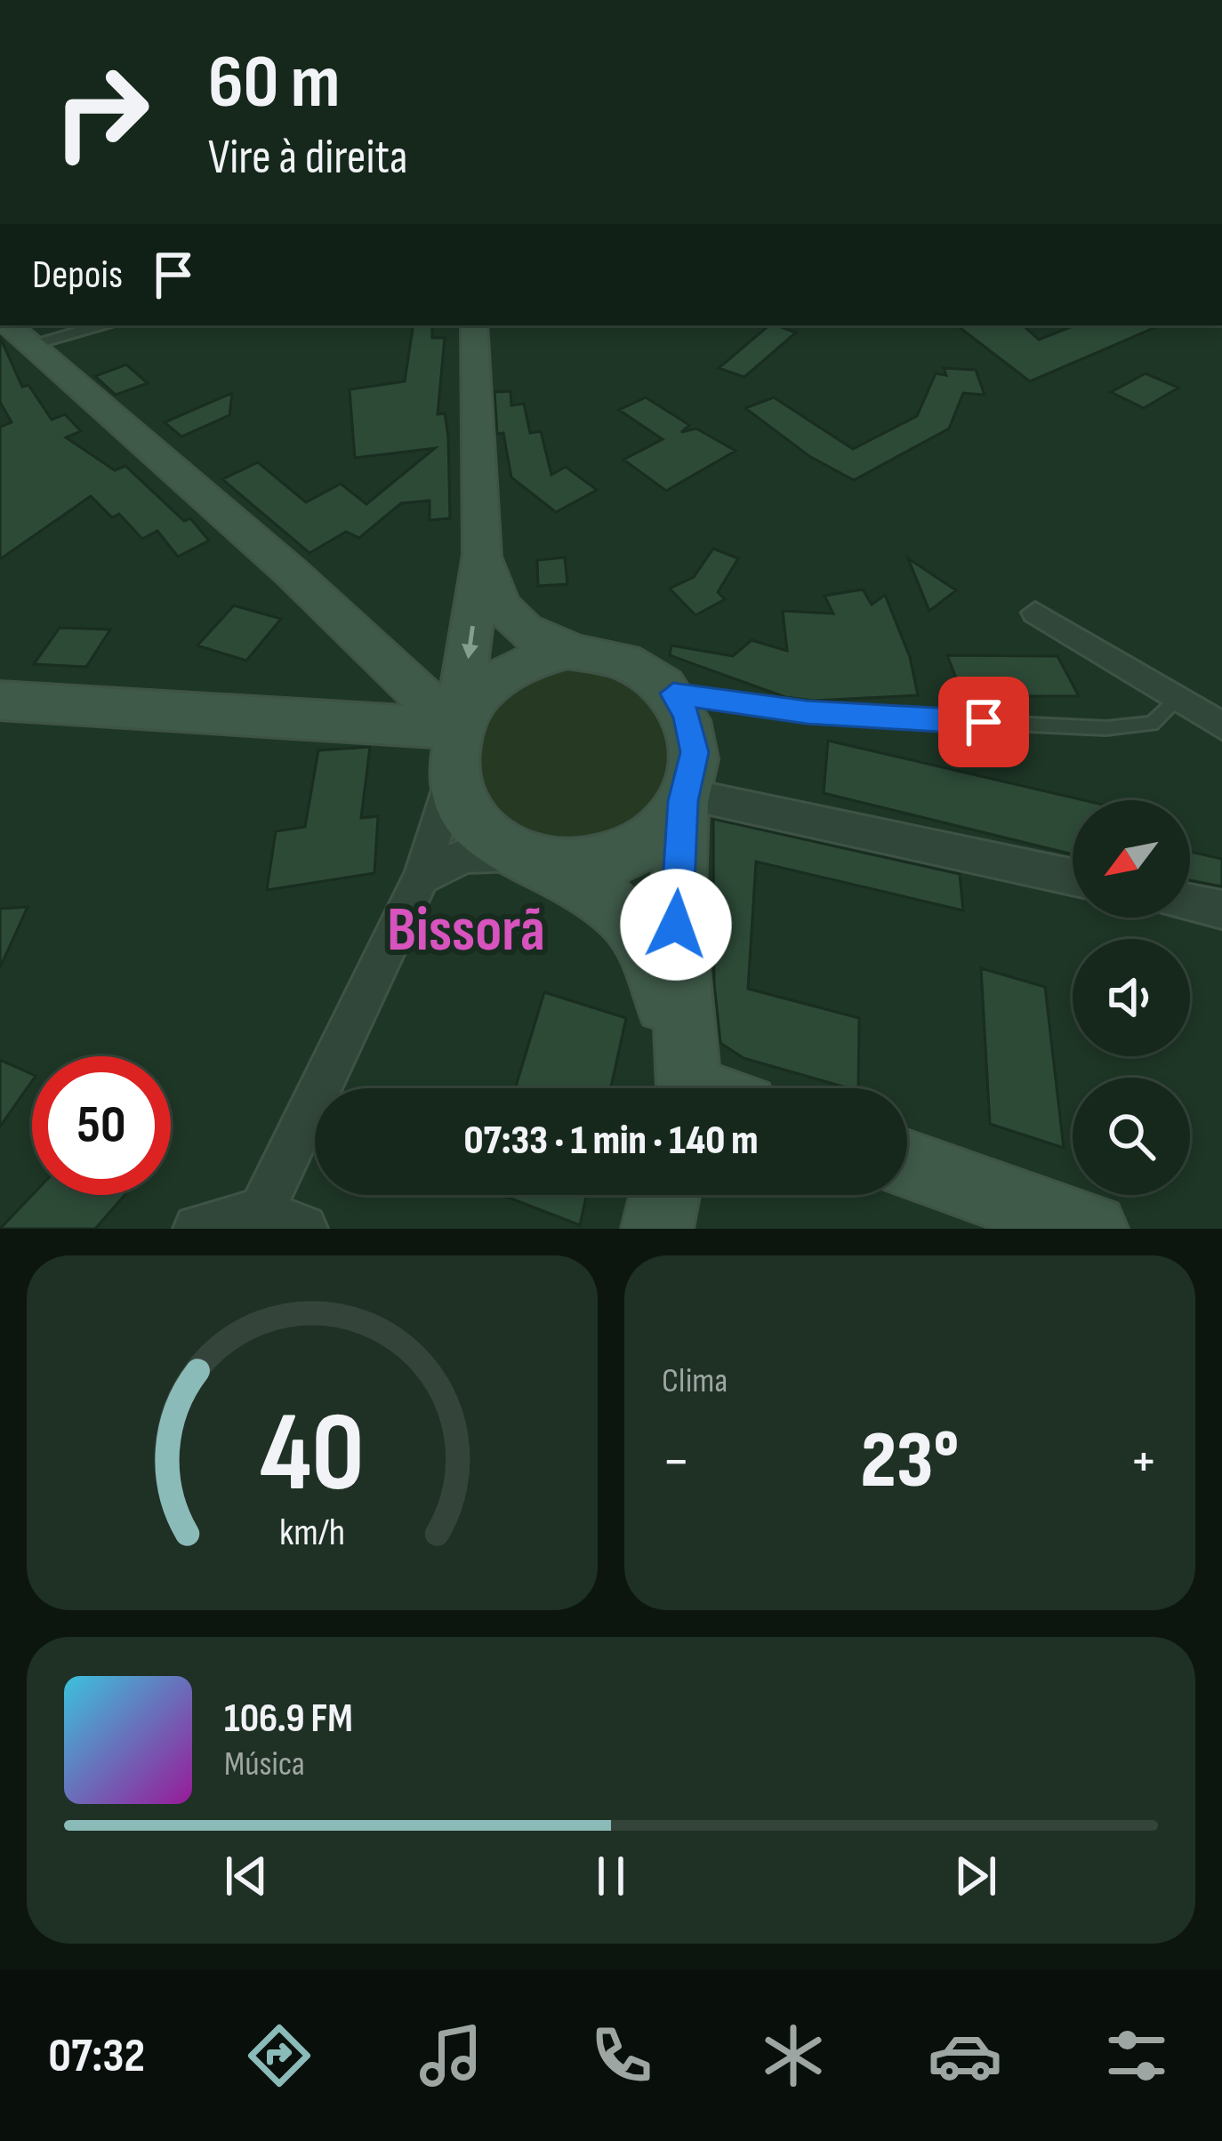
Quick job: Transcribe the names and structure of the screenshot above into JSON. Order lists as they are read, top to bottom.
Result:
{
  "districts": ["Bissorã"],
  "north": "bottom left",
  "page": {
    "turn": ["60 m", "Vire à direita"],
    "then": "Depois",
    "limit": "50",
    "trip": "07:33 · 1 min · 140 m",
    "tile": "Clima",
    "heat": ["−", "23°", "+"],
    "song": ["106.9 FM", "Música"],
    "tabs": "07:32",
    "gauge": ["40", "km/h"]
  }
}
